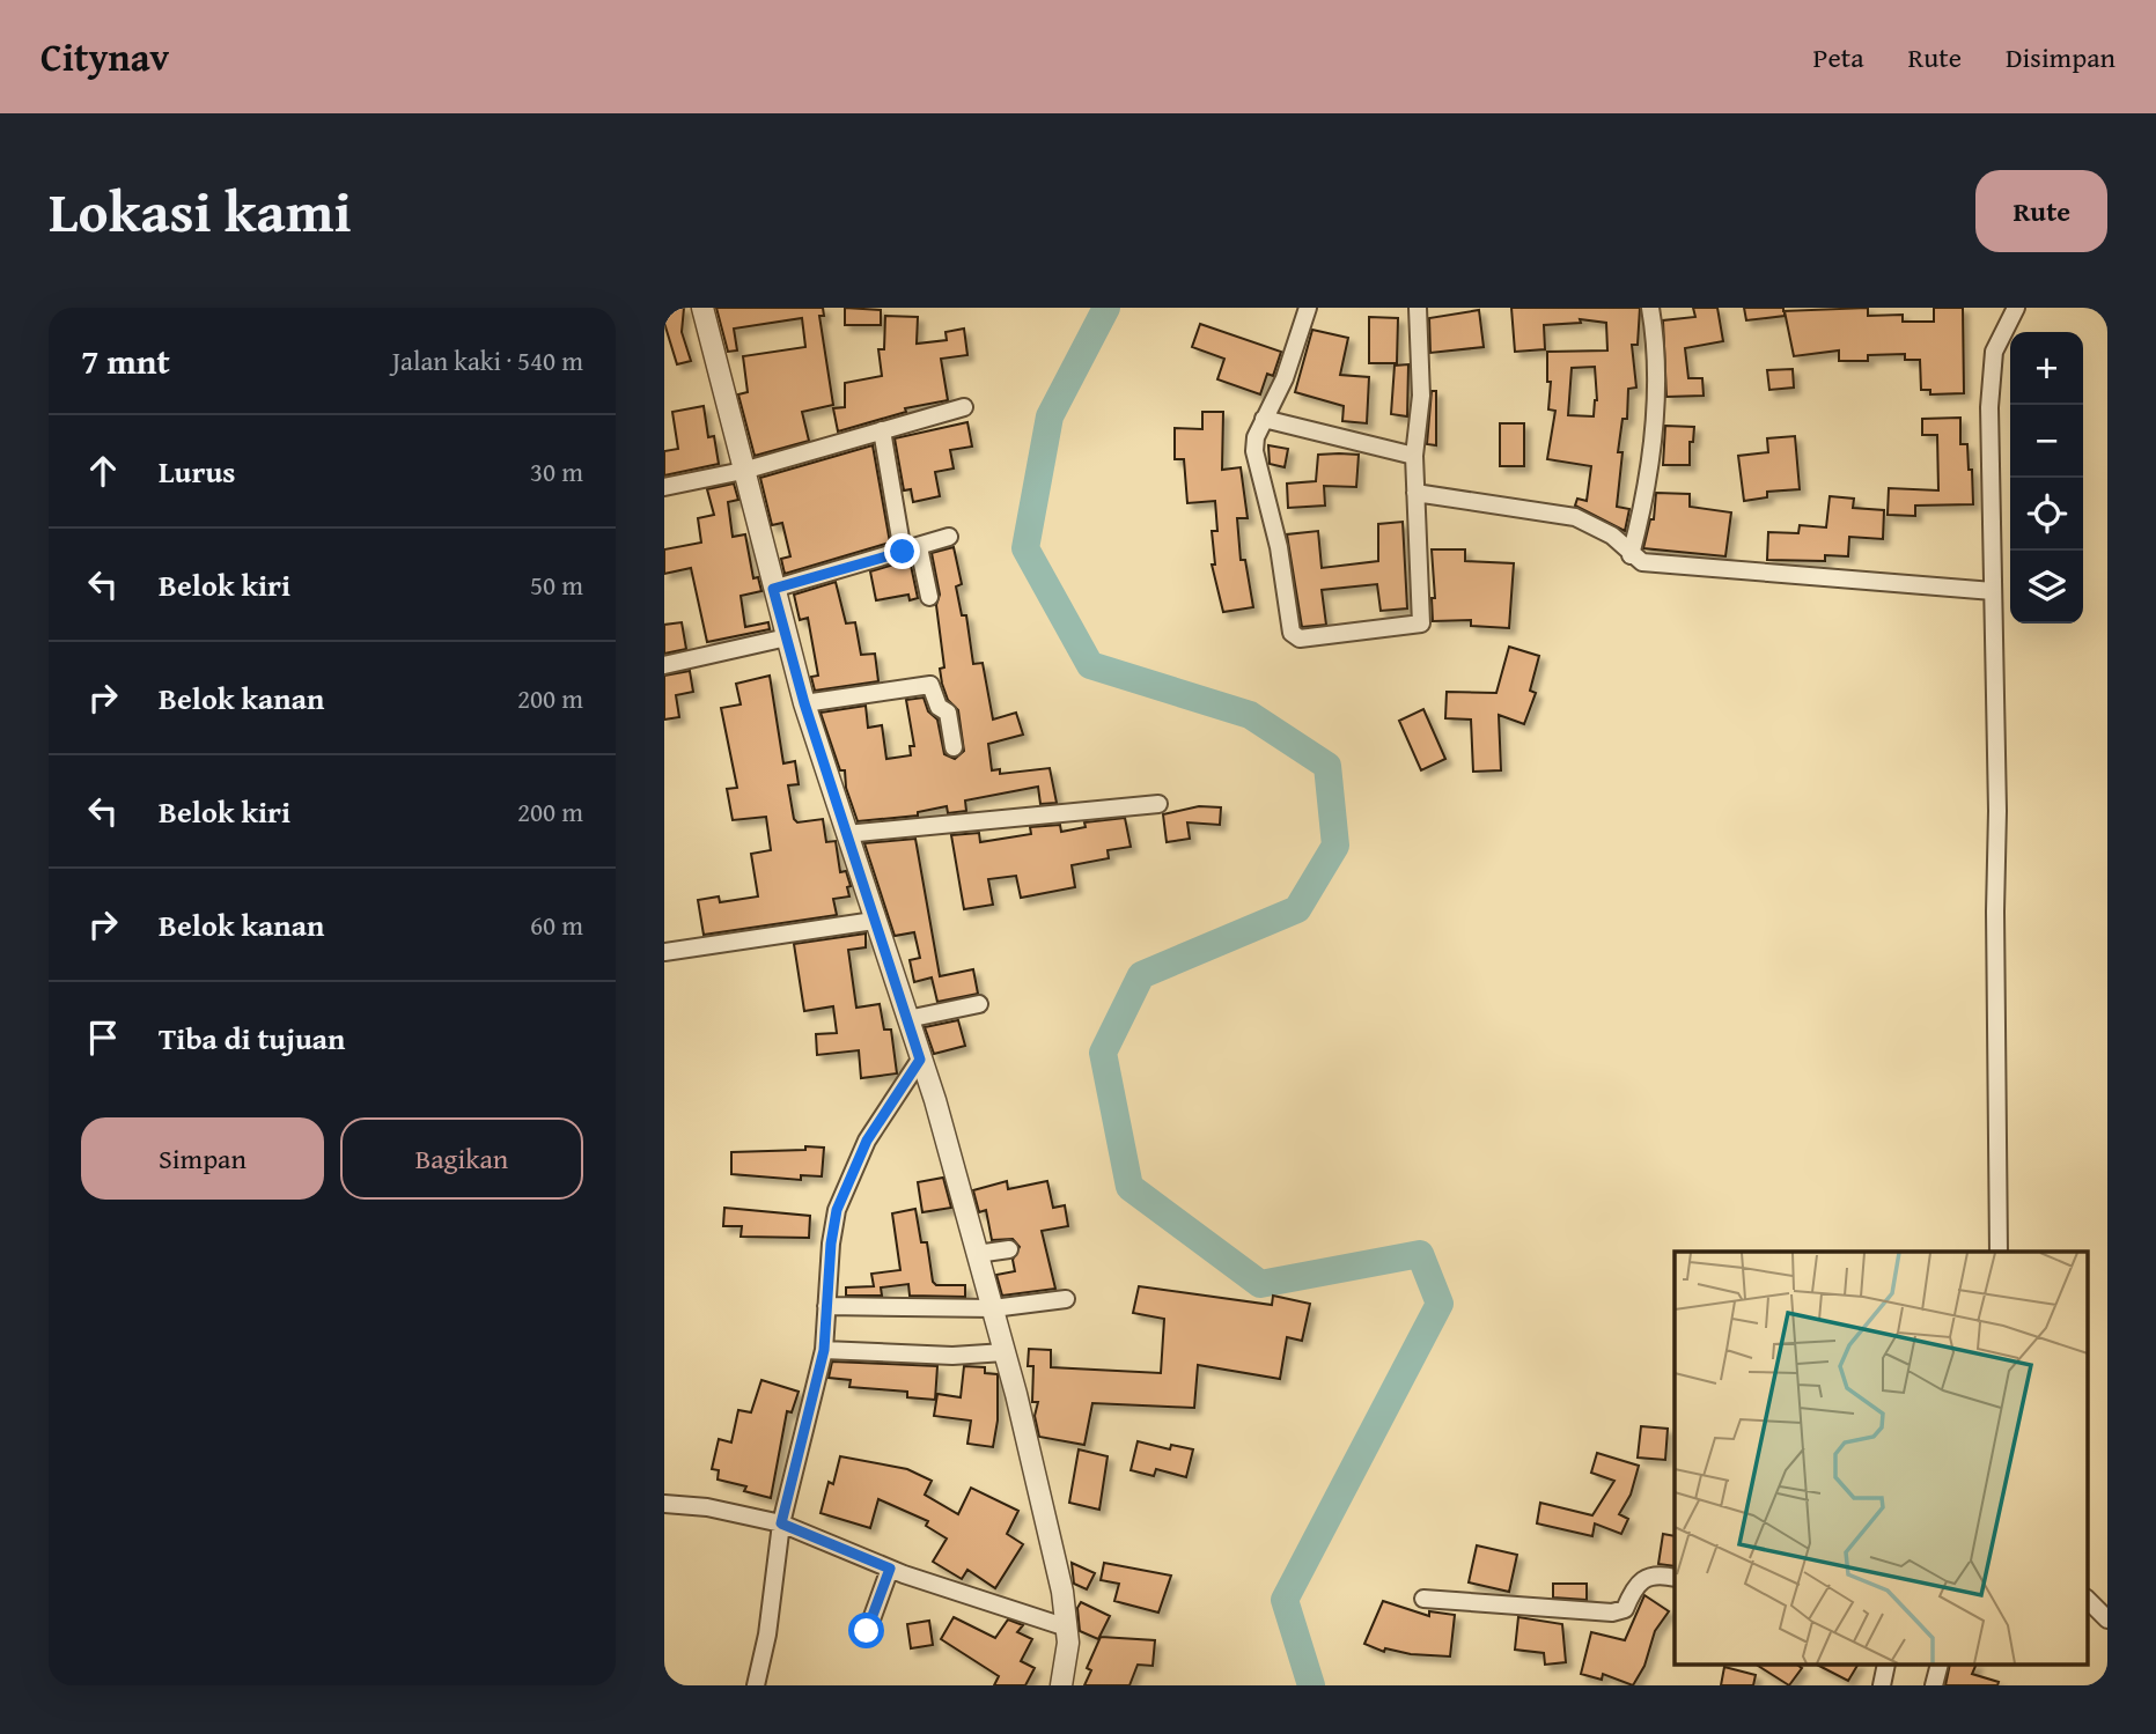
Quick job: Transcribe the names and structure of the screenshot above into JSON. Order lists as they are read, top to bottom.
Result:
{
  "page": {
    "header": "Citynav",
    "nav": ["Peta", "Rute", "Disimpan"],
    "title": "Lokasi kami",
    "buttons": [
      "Rute",
      ["Simpan", "Bagikan"]
    ],
    "heading": ["7 mnt", "Jalan kaki · 540 m"],
    "map_buttons": ["+", "−"],
    "list": [
      ["Lurus", "30 m"],
      ["Belok kiri", "50 m"],
      ["Belok kanan", "200 m"],
      ["Belok kiri", "200 m"],
      ["Belok kanan", "60 m"],
      "Tiba di tujuan"
    ]
  }
}
